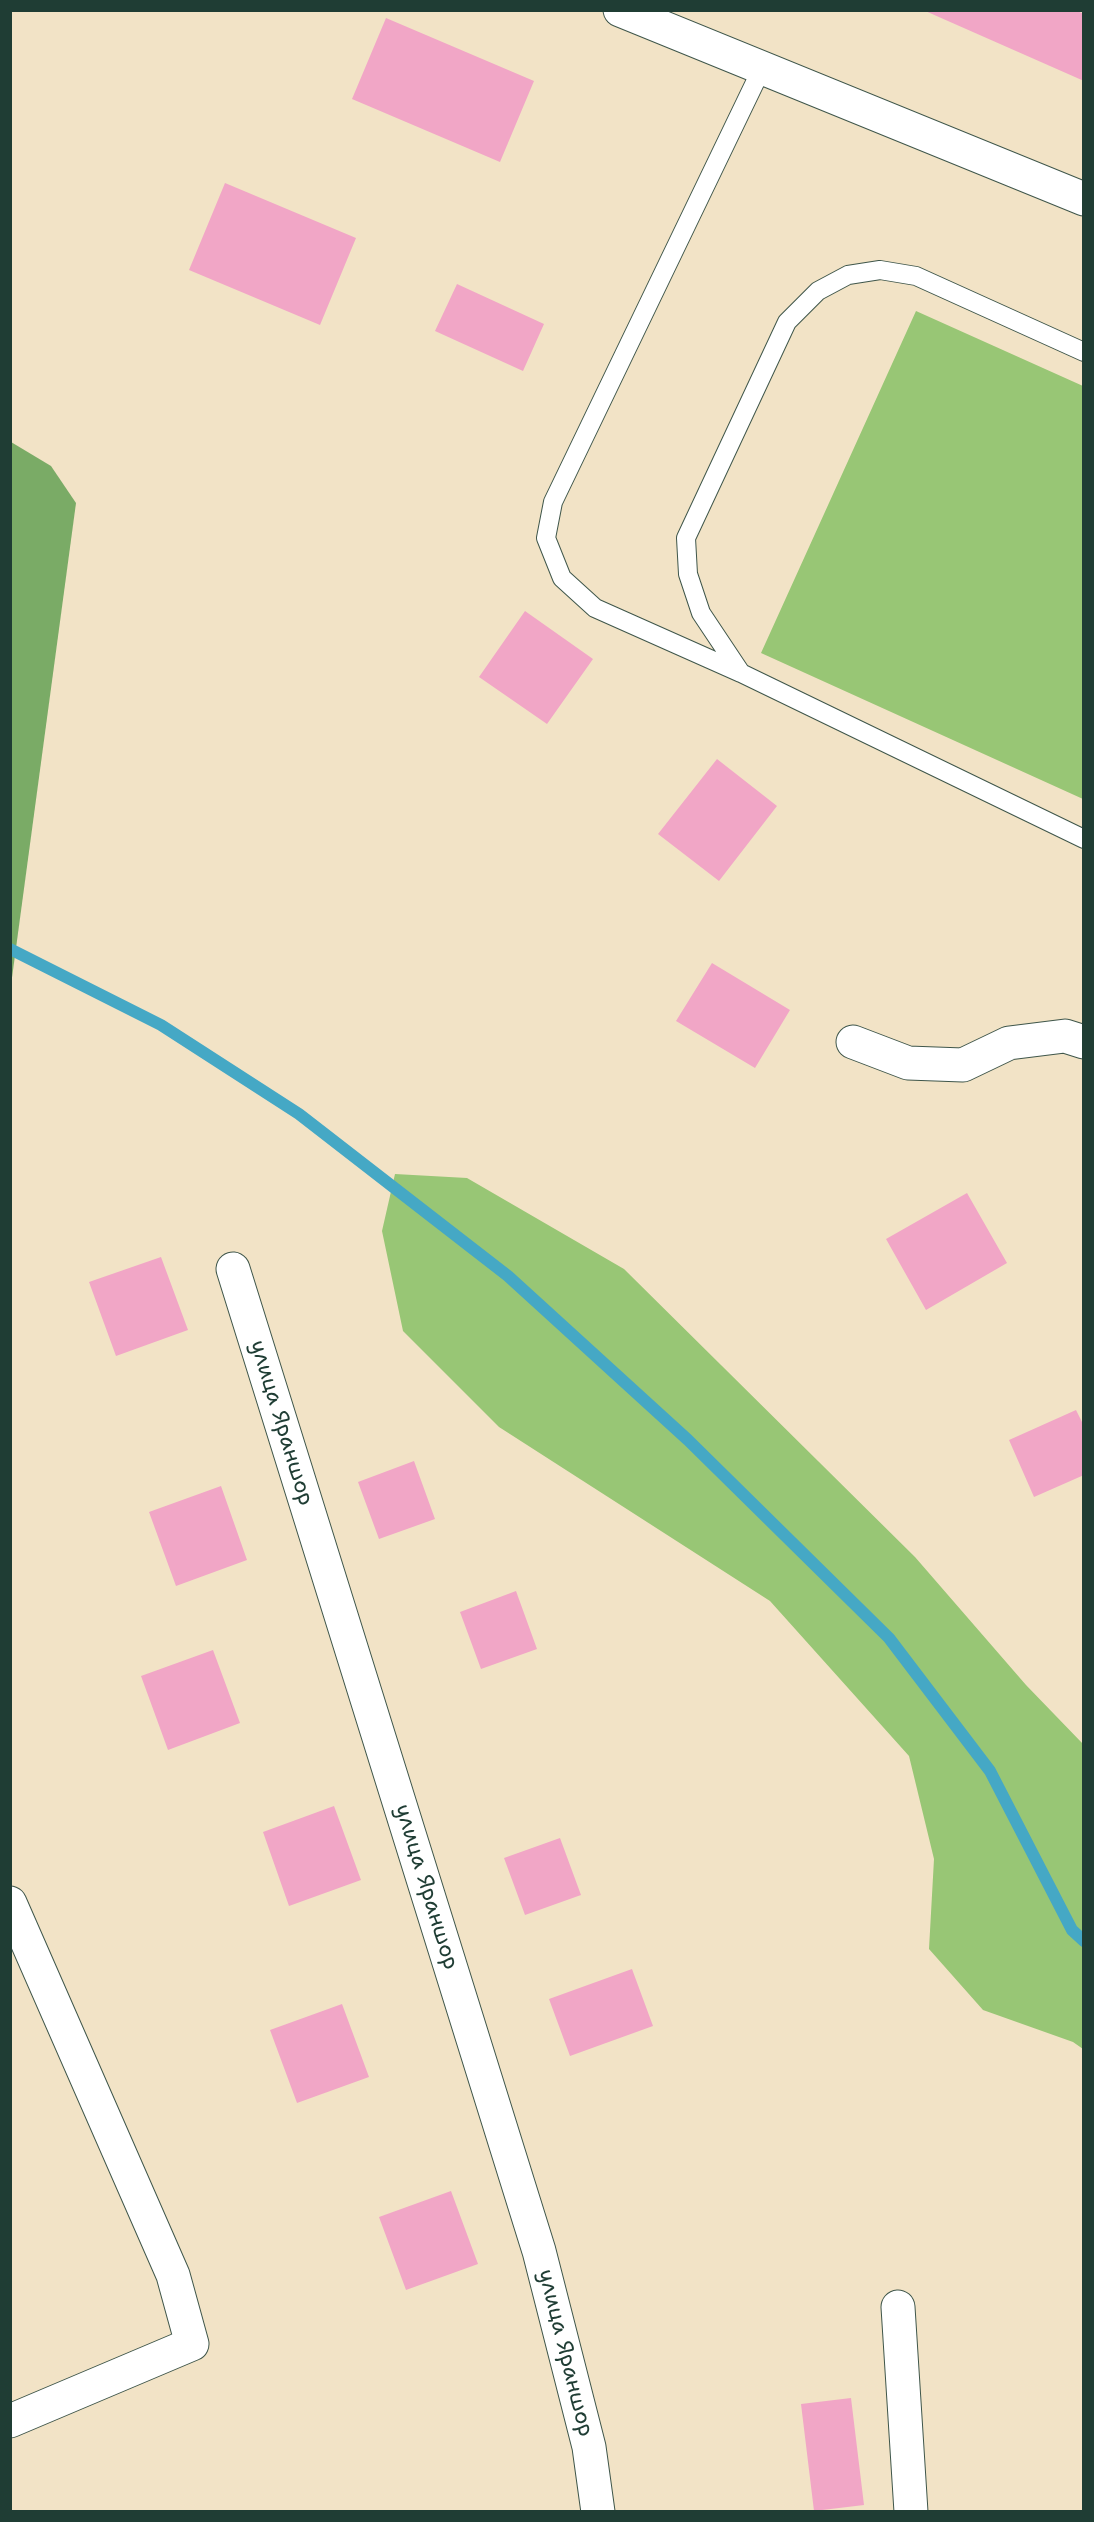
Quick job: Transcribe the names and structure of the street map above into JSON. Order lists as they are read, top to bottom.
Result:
{
  "streets": {
    "street": ["улица Яраншор"]
  }
}
